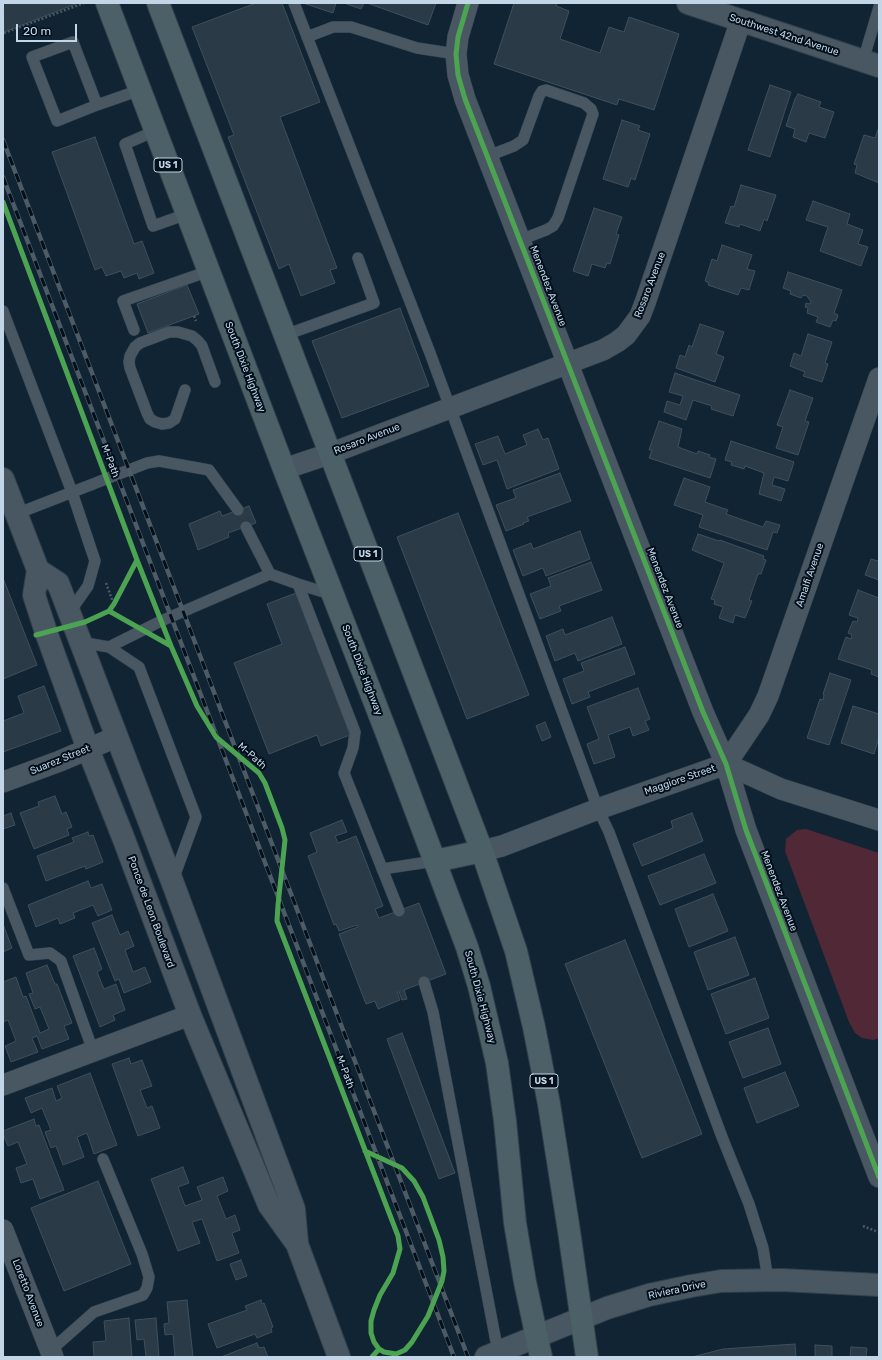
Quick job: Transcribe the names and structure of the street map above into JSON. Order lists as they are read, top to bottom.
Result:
{
  "streets": {
    "highway": ["US 1", "South Dixie Highway"],
    "street": [
      "Southwest 42nd Avenue",
      "Rosaro Avenue",
      "Menendez Avenue",
      "Amalfi Avenue",
      "Suarez Street",
      "Maggiore Street",
      "Ponce de Leon Boulevard",
      "Riviera Drive",
      "Loretto Avenue"
    ],
    "cycle path": ["M-Path"]
  },
  "crossings": [
    ["Southwest 42nd Avenue", "Rosaro Avenue"],
    ["US 1", "Rosaro Avenue"],
    ["US 1", "Maggiore Street"],
    ["US 1", "Riviera Drive"],
    ["Rosaro Avenue", "Menendez Avenue"],
    ["Rosaro Avenue", "South Dixie Highway"],
    ["Menendez Avenue", "Amalfi Avenue"],
    ["Menendez Avenue", "Maggiore Street"],
    ["South Dixie Highway", "Riviera Drive"],
    ["Amalfi Avenue", "Maggiore Street"],
    ["Suarez Street", "Ponce de Leon Boulevard"]
  ],
  "scale_bar": "20 m"
}
